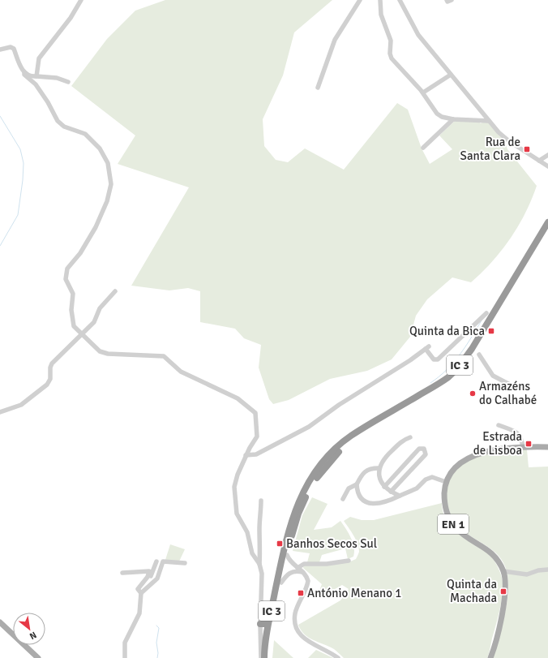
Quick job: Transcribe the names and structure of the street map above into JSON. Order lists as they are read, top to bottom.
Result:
{
  "streets": {
    "highway": ["IC 3"],
    "main road": ["EN 1"]
  },
  "places": {
    "transit": [
      "Rua de Santa Clara",
      "Quinta da Bica",
      "Estrada de Lisboa",
      "Banhos Secos Sul",
      "Quinta da Machada",
      "António Menano 1"
    ],
    "other": ["Armazéns do Calhabé"]
  },
  "north": "bottom right"
}
